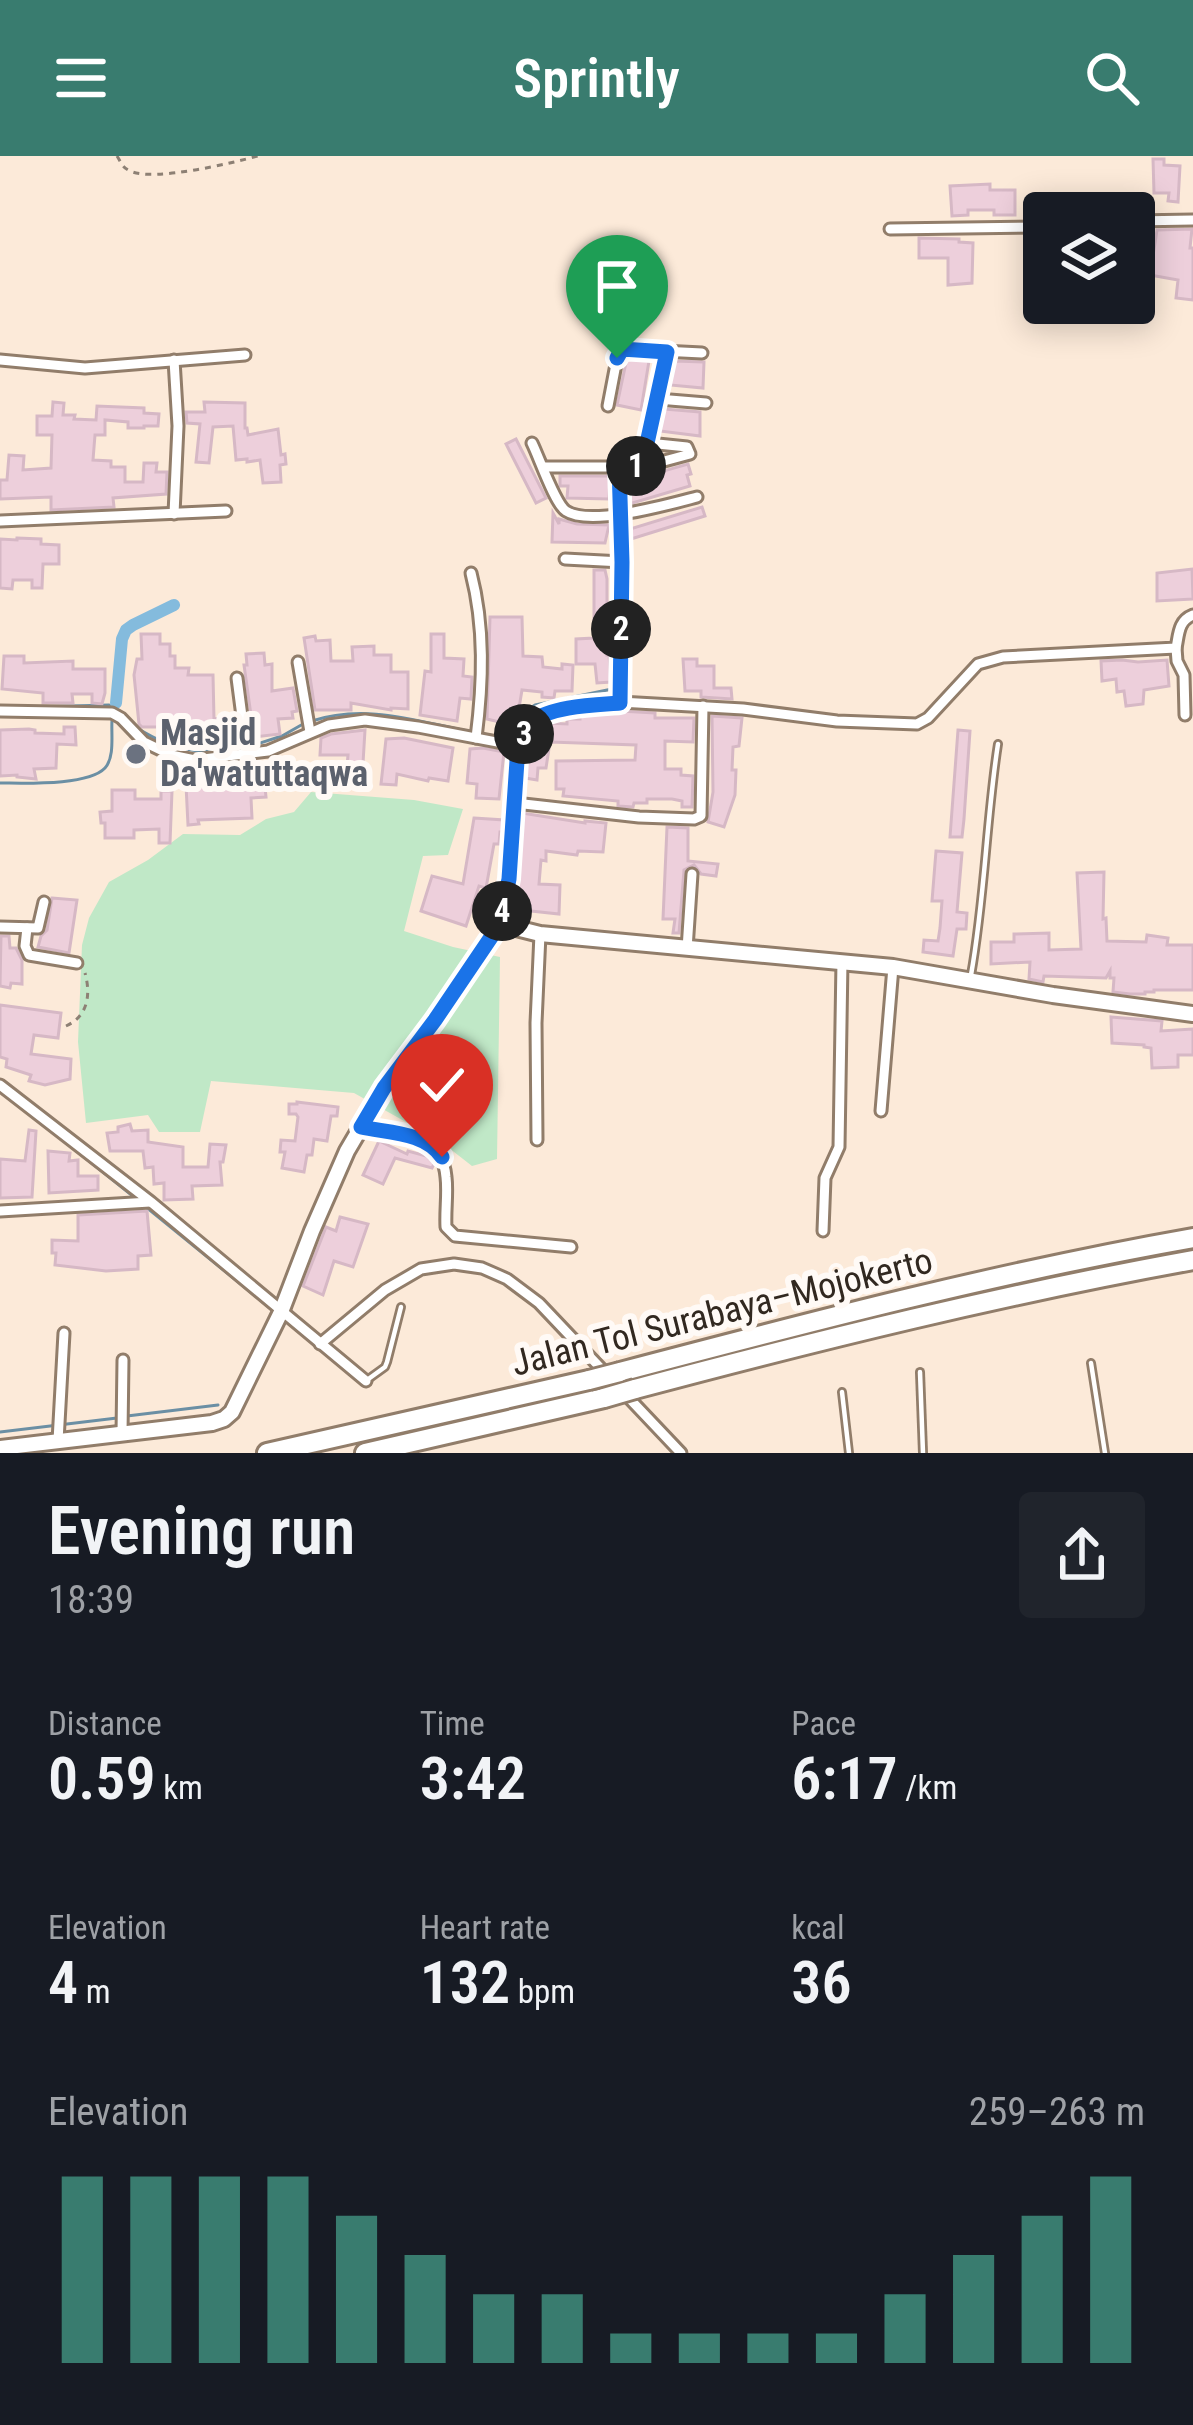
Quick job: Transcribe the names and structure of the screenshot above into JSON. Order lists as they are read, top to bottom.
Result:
{
  "streets": {
    "highway": ["Jalan Tol Surabaya–Mojokerto"]
  },
  "places": ["Masjid Da'watuttaqwa"],
  "page": {
    "header": "Sprintly",
    "pins": [
      "1",
      "2",
      "3",
      "4"
    ],
    "heading": ["Evening run", "18:39"],
    "stats": [
      ["Distance", "0.59 km"],
      ["Time", "3:42"],
      ["Pace", "6:17 /km"],
      ["Elevation", "4 m"],
      ["Heart rate", "132 bpm"],
      ["kcal", "36"]
    ],
    "chart": ["Elevation", "259–263 m"]
  }
}
